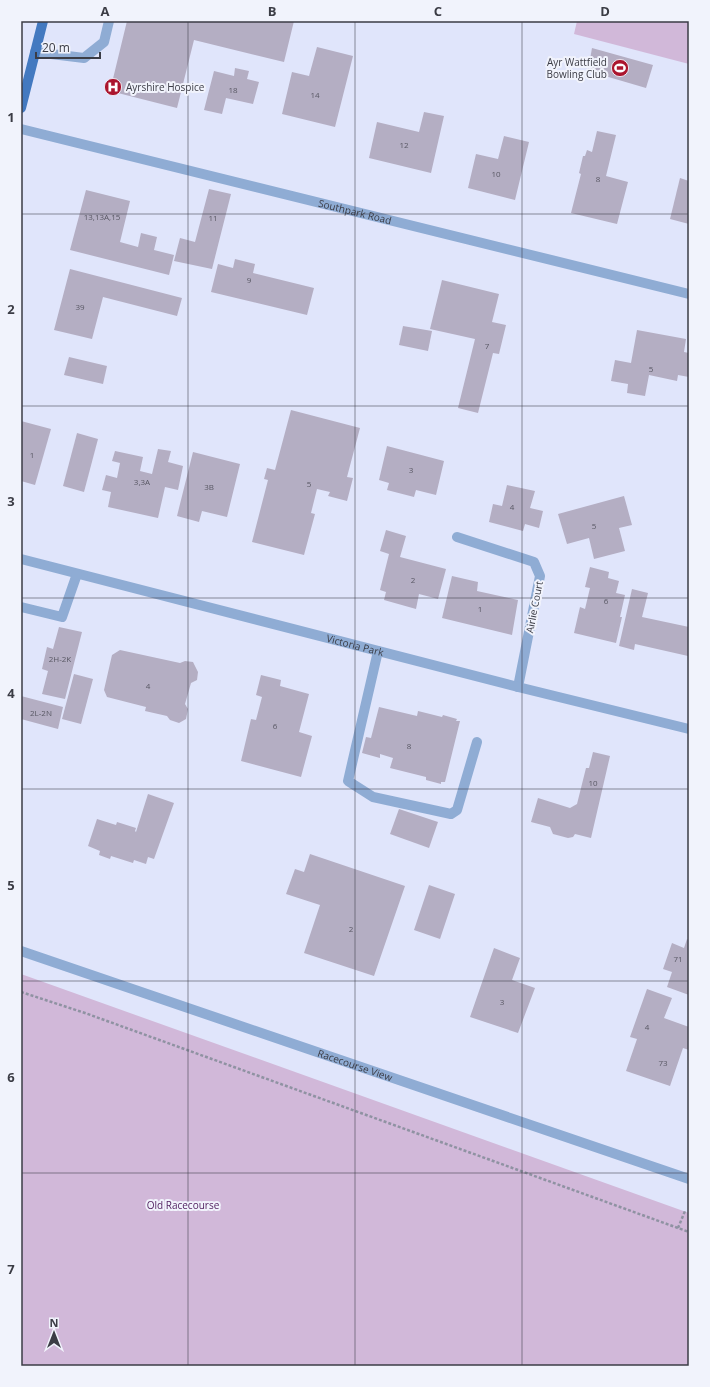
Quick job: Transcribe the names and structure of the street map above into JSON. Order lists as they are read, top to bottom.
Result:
{
  "streets": {
    "street": [
      "Southpark Road",
      "Airlie Court",
      "Victoria Park",
      "Racecourse View"
    ]
  },
  "crossings": [
    ["Airlie Court", "Victoria Park"]
  ],
  "parks": ["Old Racecourse"],
  "places": {
    "sports": ["Ayr Wattfield Bowling Club"],
    "hospital": ["Ayrshire Hospice"]
  },
  "house_numbers": [
    "18",
    "14",
    "12",
    "10",
    "8",
    "13,13A,15",
    "11",
    "9",
    "39",
    "7",
    "5",
    "1",
    "3",
    "3,3A",
    "5",
    "3B",
    "4",
    "5",
    "2",
    "6",
    "1",
    "2H-2K",
    "4",
    "2L-2N",
    "6",
    "8",
    "10",
    "2",
    "71",
    "3",
    "4",
    "73"
  ],
  "scale_bar": "20 m",
  "north": "top",
  "grid": {
    "columns": [
      "A",
      "B",
      "C",
      "D"
    ],
    "rows": [
      "1",
      "2",
      "3",
      "4",
      "5",
      "6",
      "7"
    ]
  }
}
